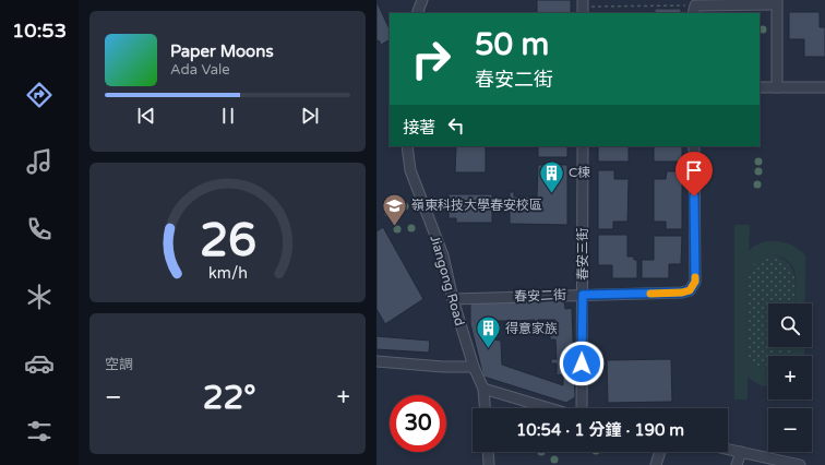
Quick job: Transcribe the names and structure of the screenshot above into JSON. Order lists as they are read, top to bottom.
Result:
{
  "streets": {
    "street": ["春安三街", "Jiangong Road", "春安二街"]
  },
  "crossings": [
    ["春安三街", "春安二街"],
    ["Jiangong Road", "春安二街"]
  ],
  "places": {
    "building": ["C棟", "得意家族"],
    "school or university": ["嶺東科技大學春安校區"]
  },
  "page": {
    "tabs": "10:53",
    "turn": ["50 m", "春安二街"],
    "song": ["Paper Moons", "Ada Vale"],
    "then": "接著",
    "map_buttons": ["+", "−"],
    "tile": "空調",
    "heat": ["−", "22°", "+"],
    "limit": "30",
    "trip": "10:54 · 1 分鐘 · 190 m",
    "gauge": ["26", "km/h"]
  }
}
